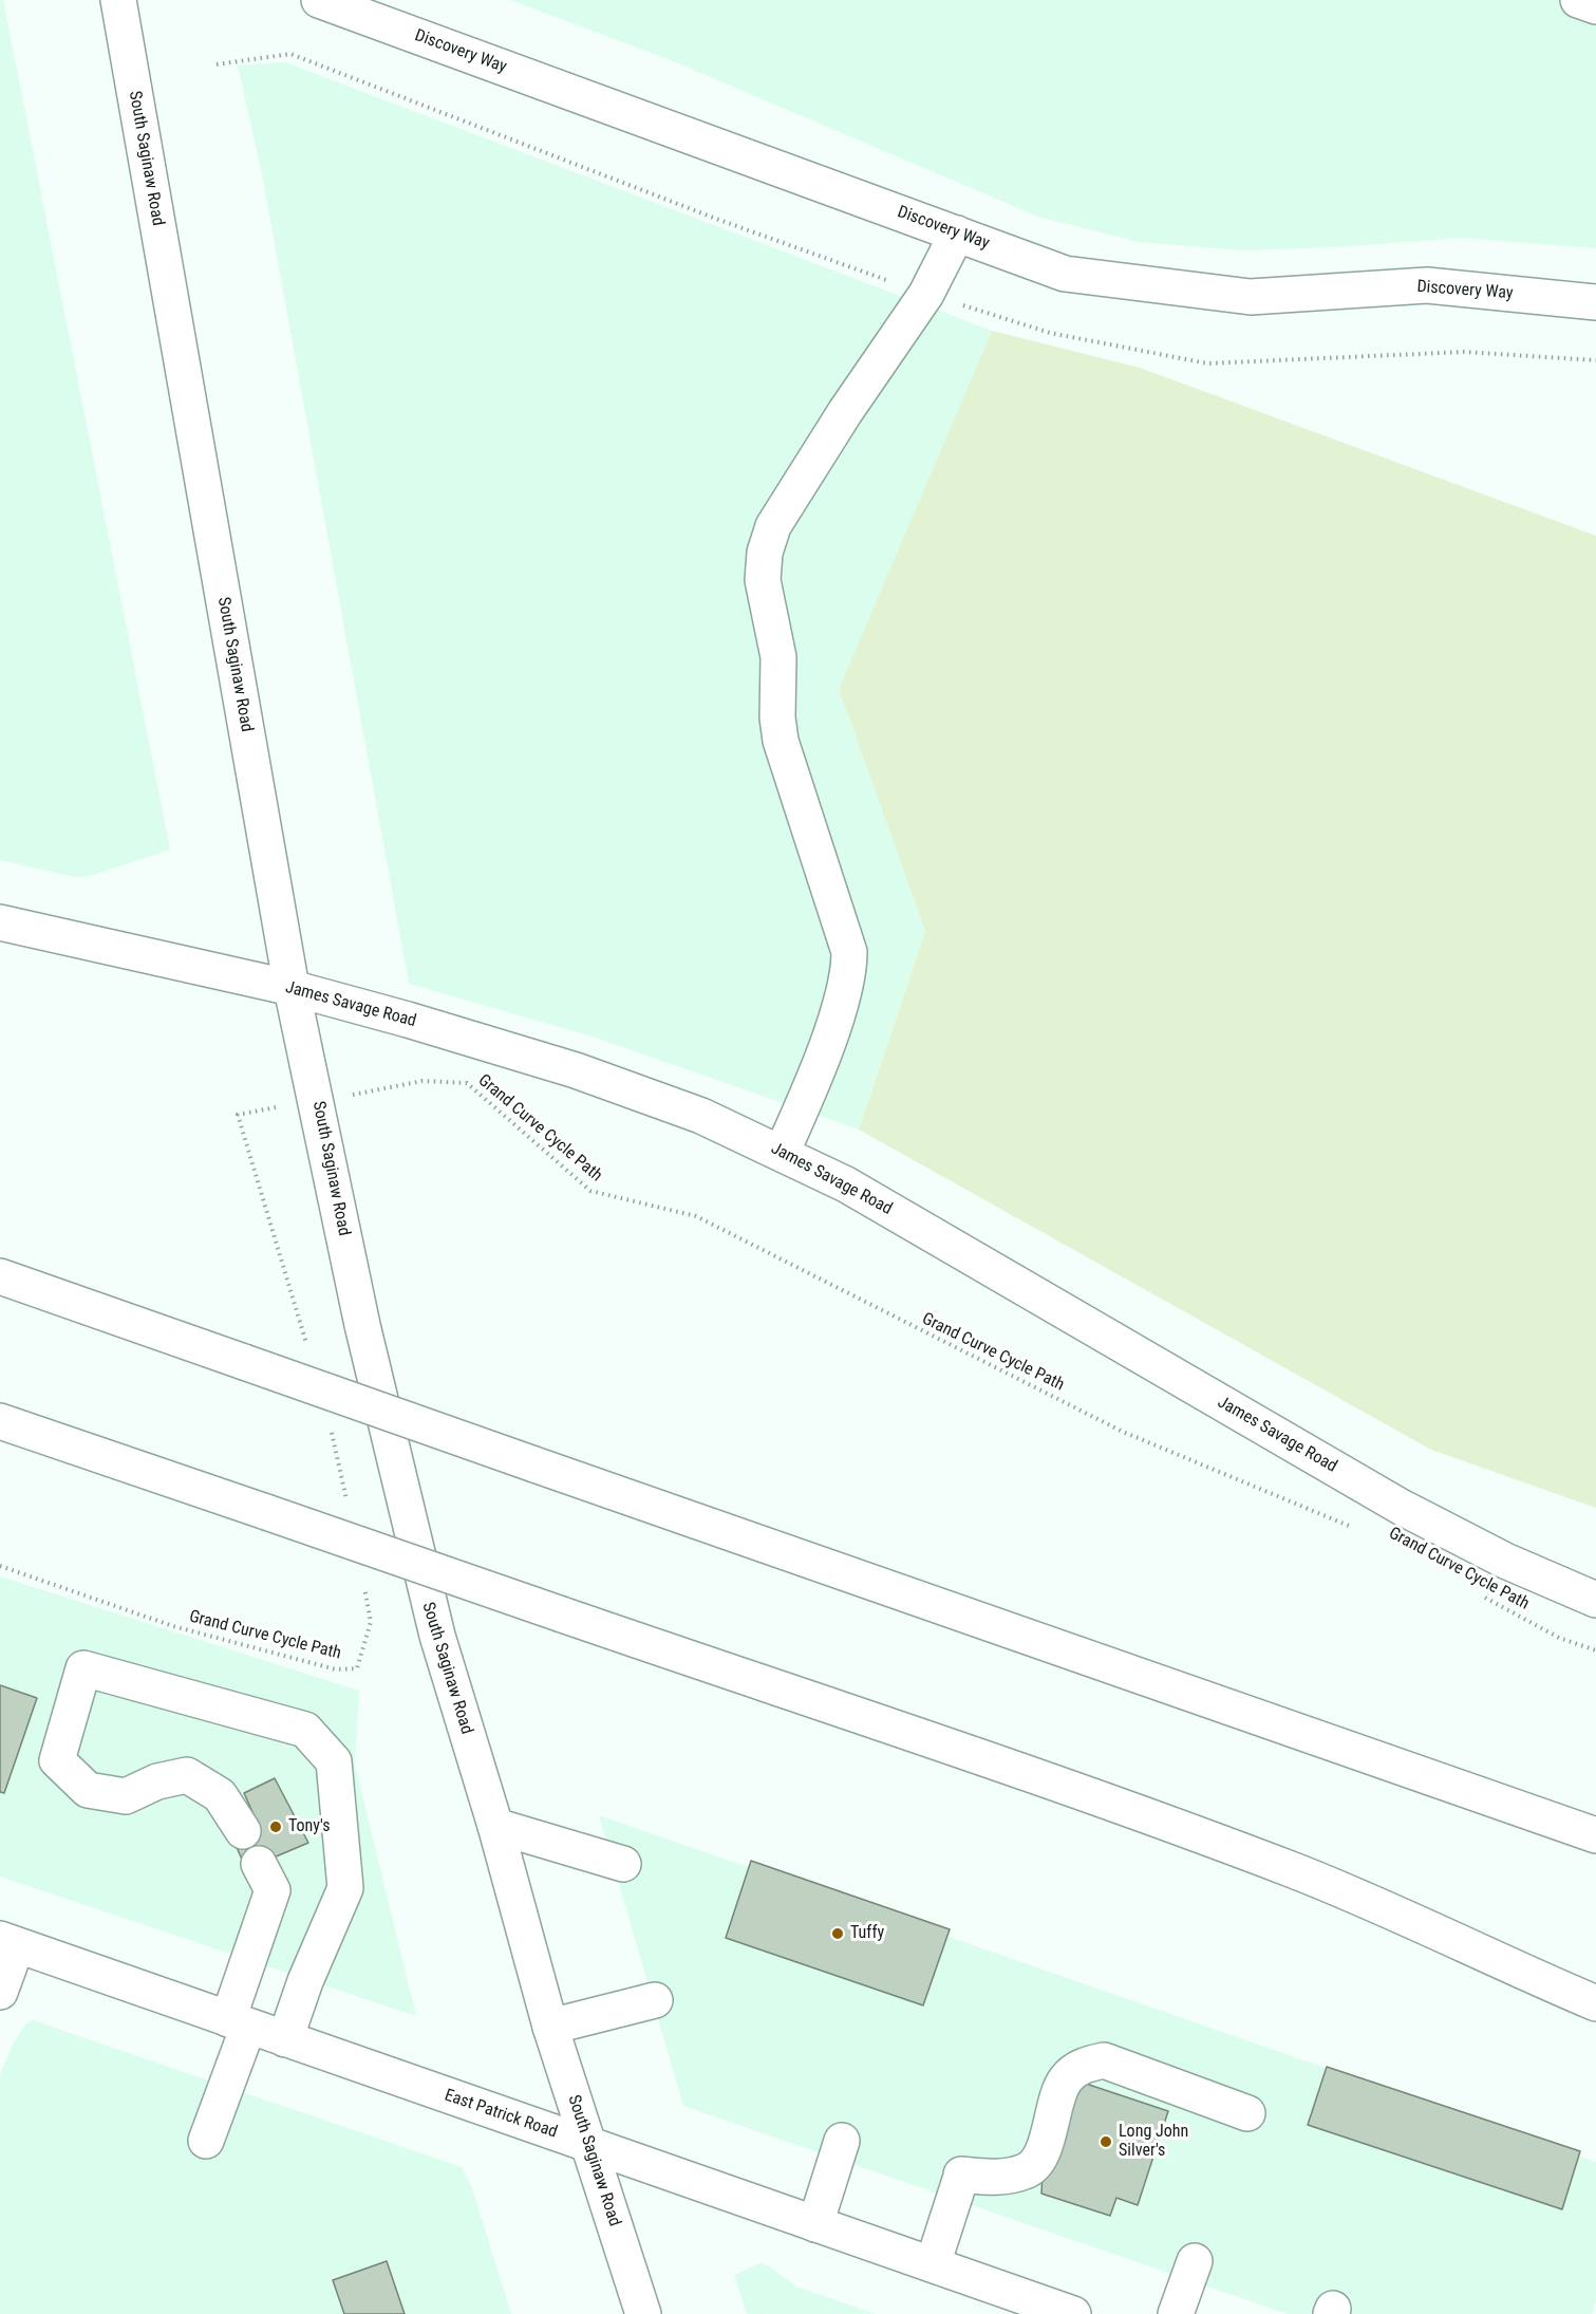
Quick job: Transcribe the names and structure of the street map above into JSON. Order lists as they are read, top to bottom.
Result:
{
  "streets": {
    "main road": [
      "Discovery Way",
      "South Saginaw Road",
      "James Savage Road",
      "East Patrick Road"
    ],
    "path": ["Grand Curve Cycle Path"]
  },
  "crossings": [
    ["South Saginaw Road", "James Savage Road"],
    ["South Saginaw Road", "Grand Curve Cycle Path"],
    ["South Saginaw Road", "East Patrick Road"]
  ],
  "places": ["Tony's", "Tuffy", "Long John Silver's"]
}
